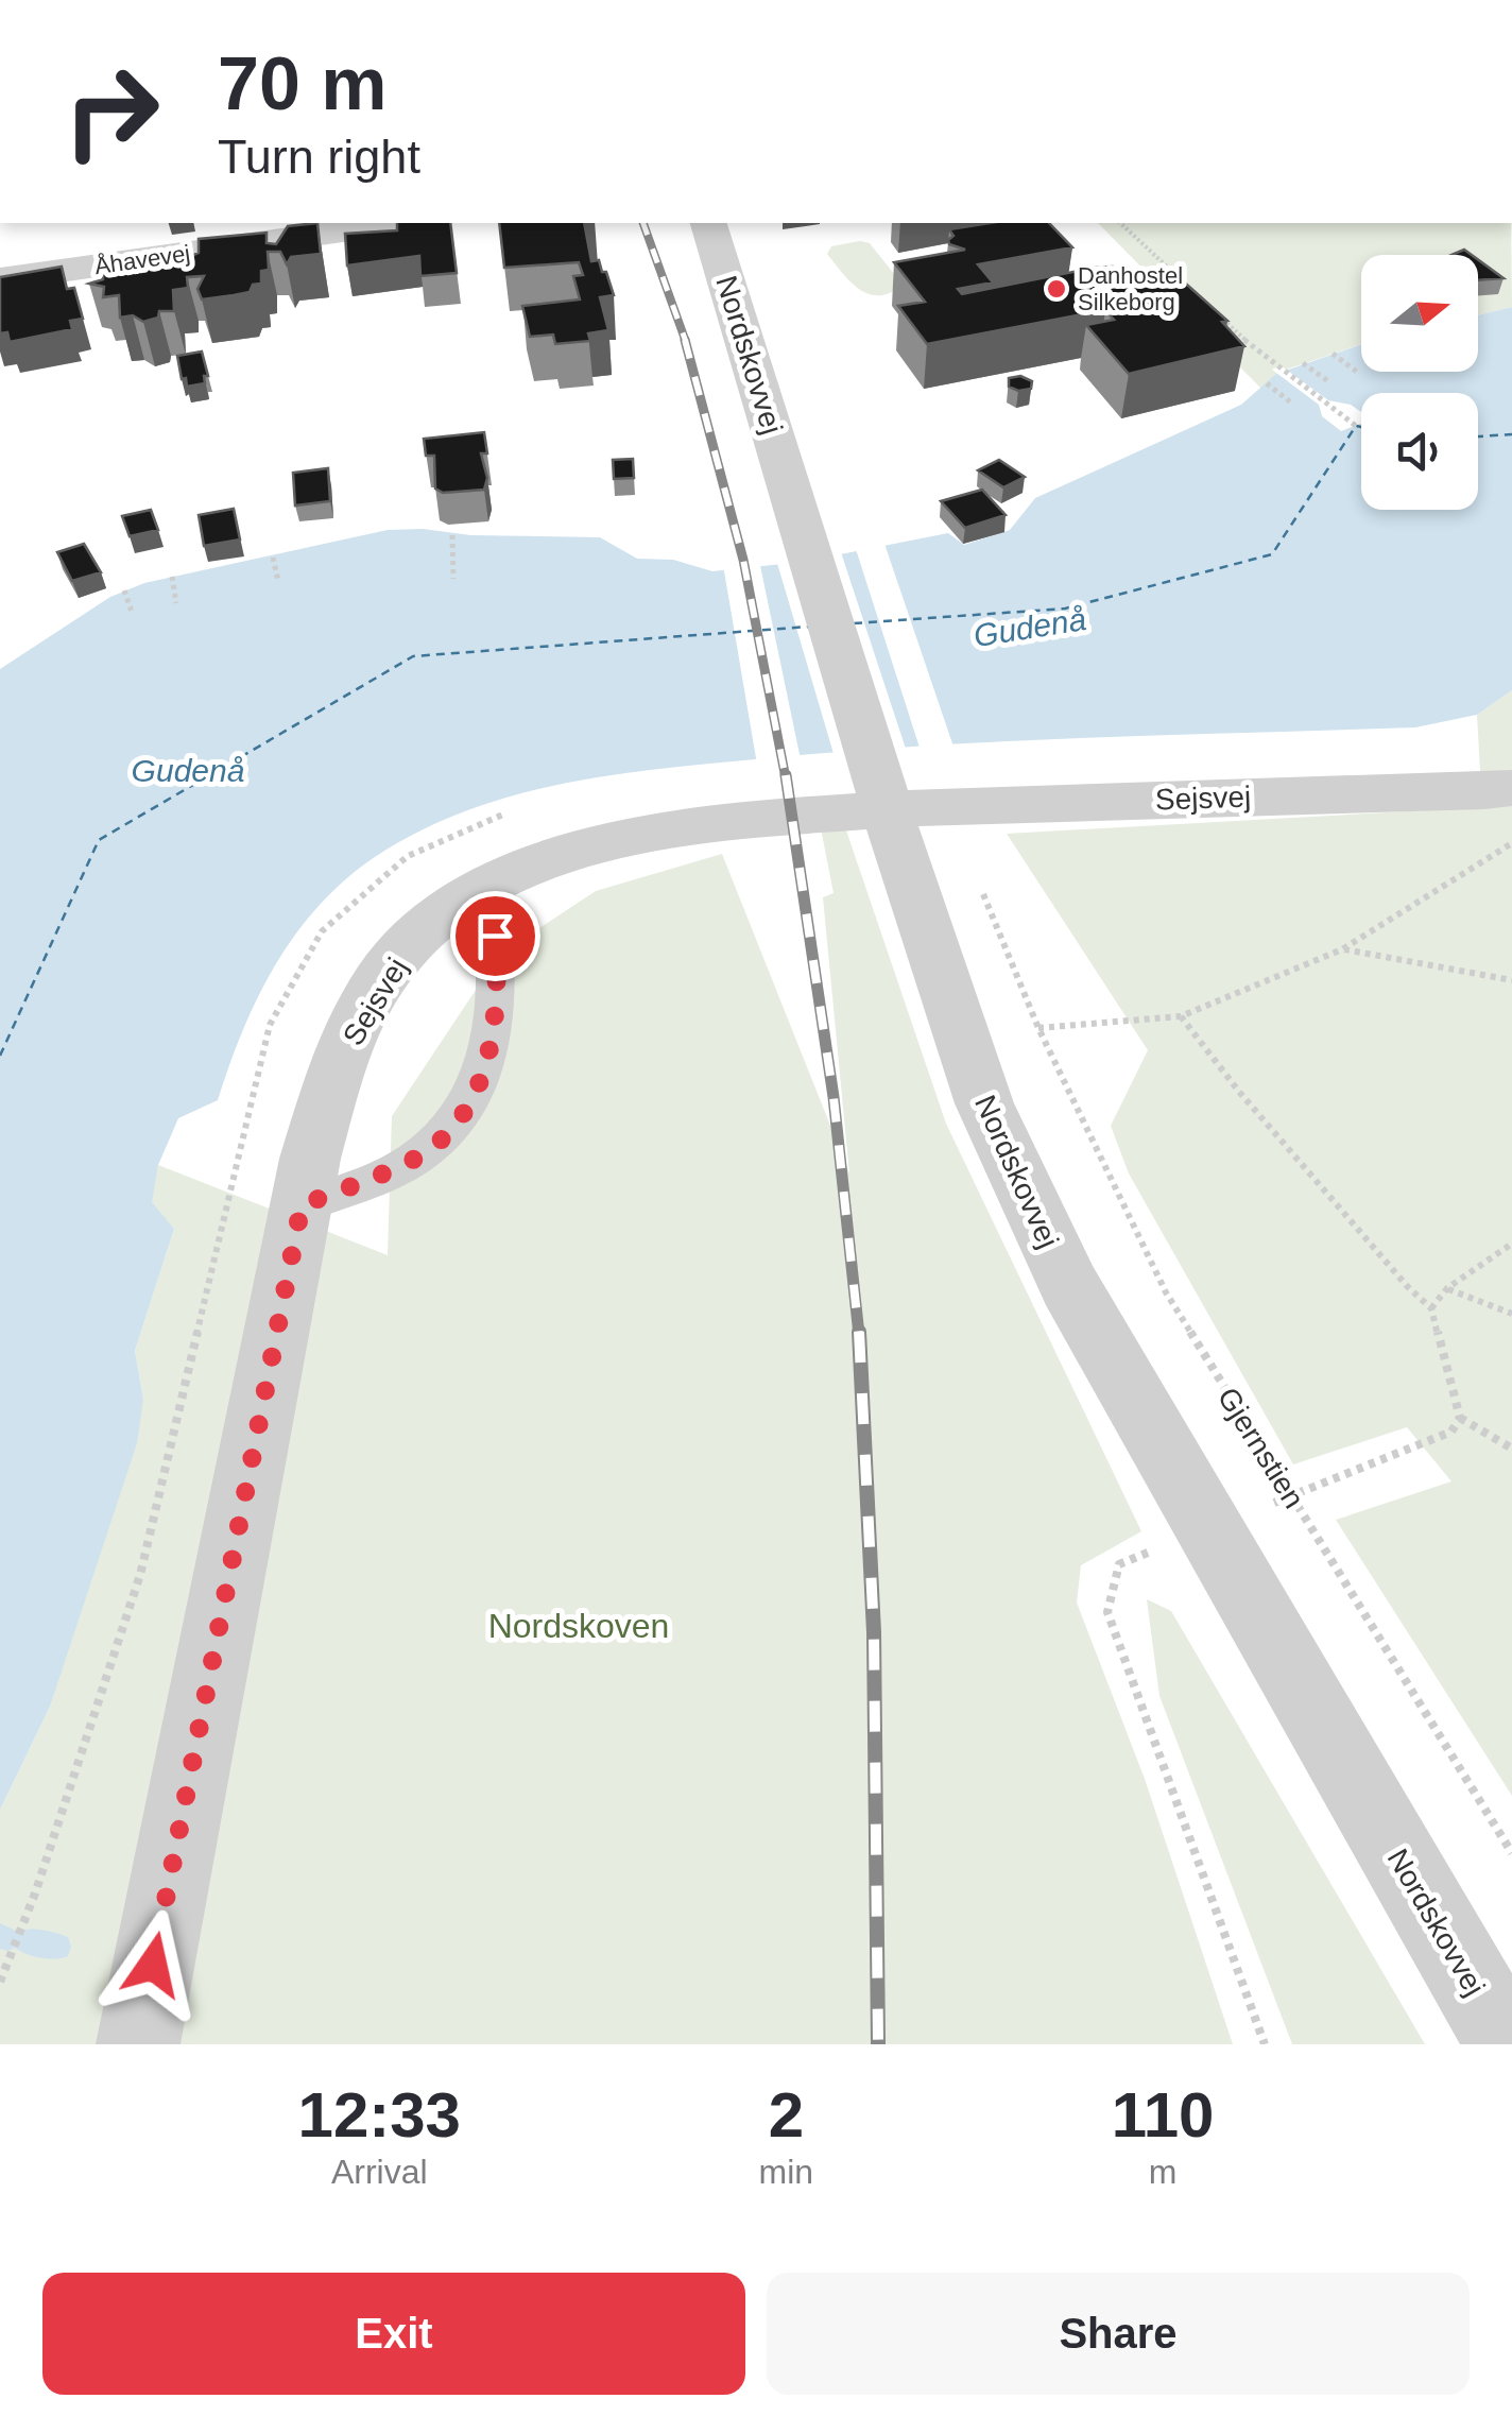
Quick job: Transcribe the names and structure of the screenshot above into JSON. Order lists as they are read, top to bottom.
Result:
{
  "streets": {
    "street": ["Åhavevej", "Nordskovvej", "Sejsvej"],
    "path": ["Gjernstien"]
  },
  "crossings": [
    ["Nordskovvej", "Gjernstien"]
  ],
  "water": ["Gudenå"],
  "parks": ["Nordskoven"],
  "places": ["Danhostel Silkeborg"],
  "north": "right",
  "page": {
    "turn": ["70 m", "Turn right"],
    "eta": [
      "12:33",
      "Arrival",
      "2",
      "min",
      "110",
      "m"
    ],
    "buttons": ["Exit", "Share"]
  }
}
